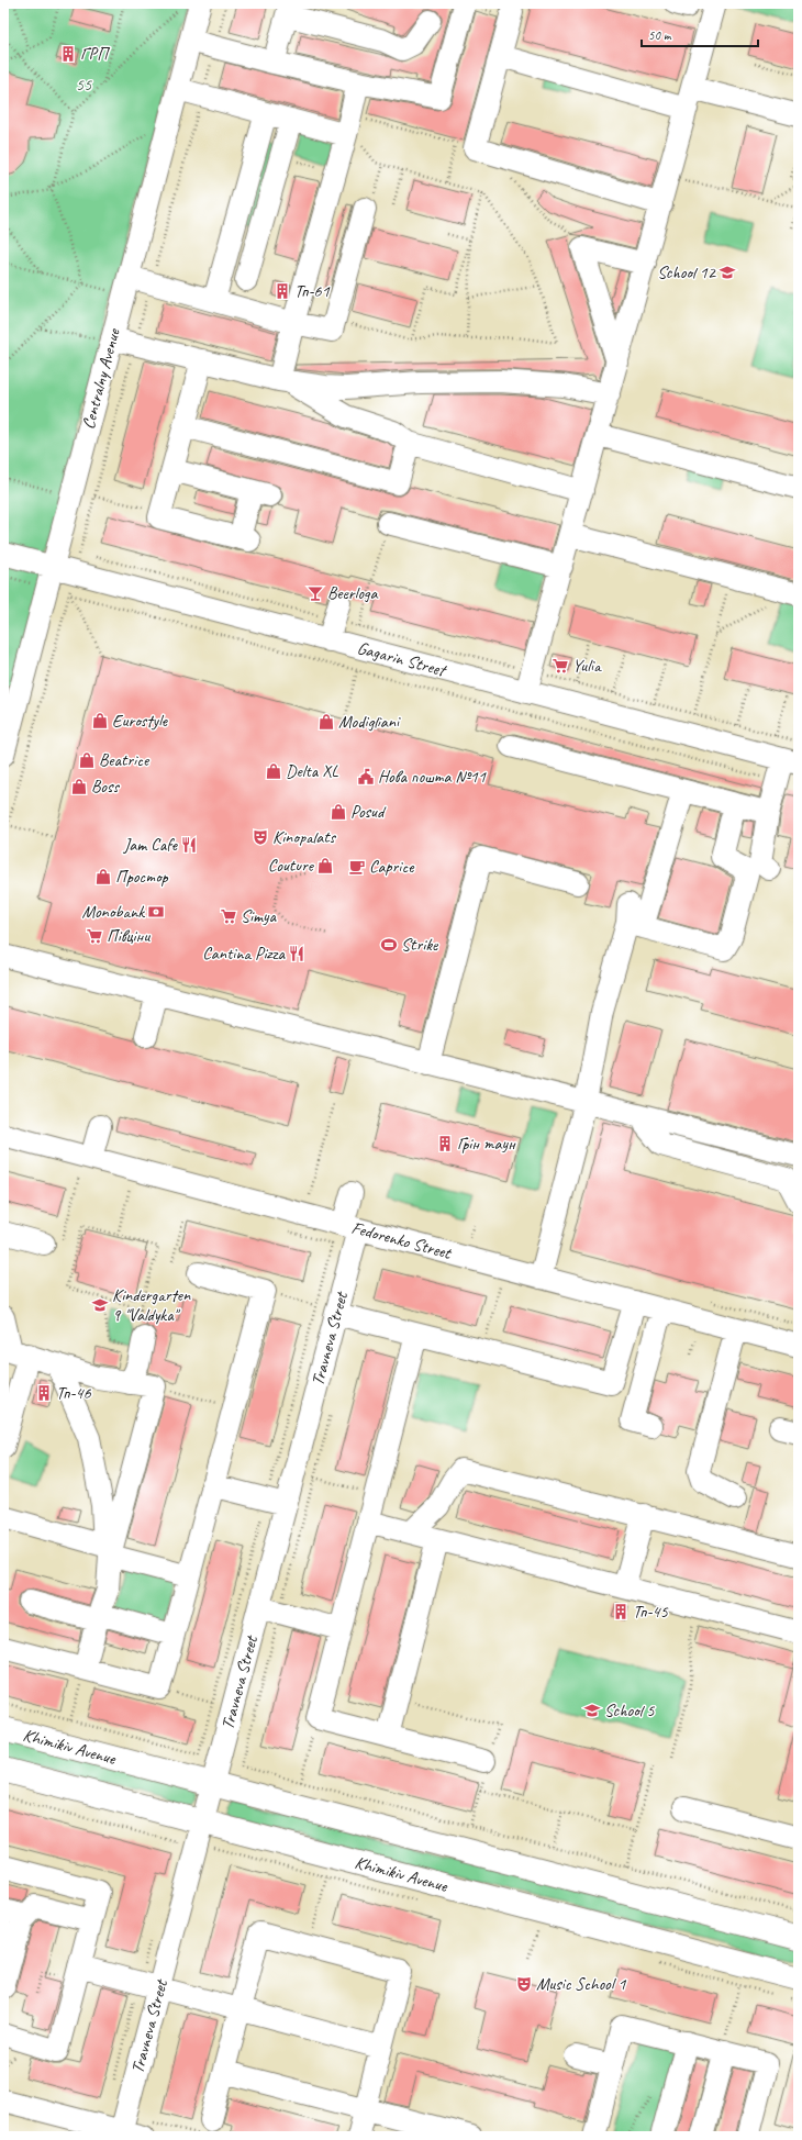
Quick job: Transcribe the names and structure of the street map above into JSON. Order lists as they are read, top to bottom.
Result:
{
  "streets": {
    "main road": ["Khimikiv Avenue"],
    "street": [
      "Centralny Avenue",
      "Gagarin Street",
      "Fedorenko Street",
      "Travneva Street"
    ]
  },
  "crossings": [
    ["Centralny Avenue", "Gagarin Street"],
    ["Fedorenko Street", "Travneva Street"],
    ["Travneva Street", "Khimikiv Avenue"]
  ],
  "parks": ["55"],
  "places": {
    "building": [
      "ГРП",
      "Тп-61",
      "Грін таун",
      "Тп-46",
      "Тп-45"
    ],
    "school or university": ["School 12", "Kindergarten 9 \"Valdyka\"", "School 5"],
    "bar": ["Beerloga"],
    "supermarket": ["Yulia", "Simya", "Півціни"],
    "shop": [
      "Eurostyle",
      "Modigliani",
      "Beatrice",
      "Delta XL",
      "Boss",
      "Posud",
      "Couture",
      "Простор"
    ],
    "public building": ["Нова пошта №11"],
    "theatre": ["Kinopalats", "Music School 1"],
    "restaurant": ["Jam Cafe", "Cantina Pizza"],
    "cafe": ["Caprice"],
    "bank": ["Monobank"],
    "sports": ["Strike"]
  },
  "scale_bar": "50 m"
}
